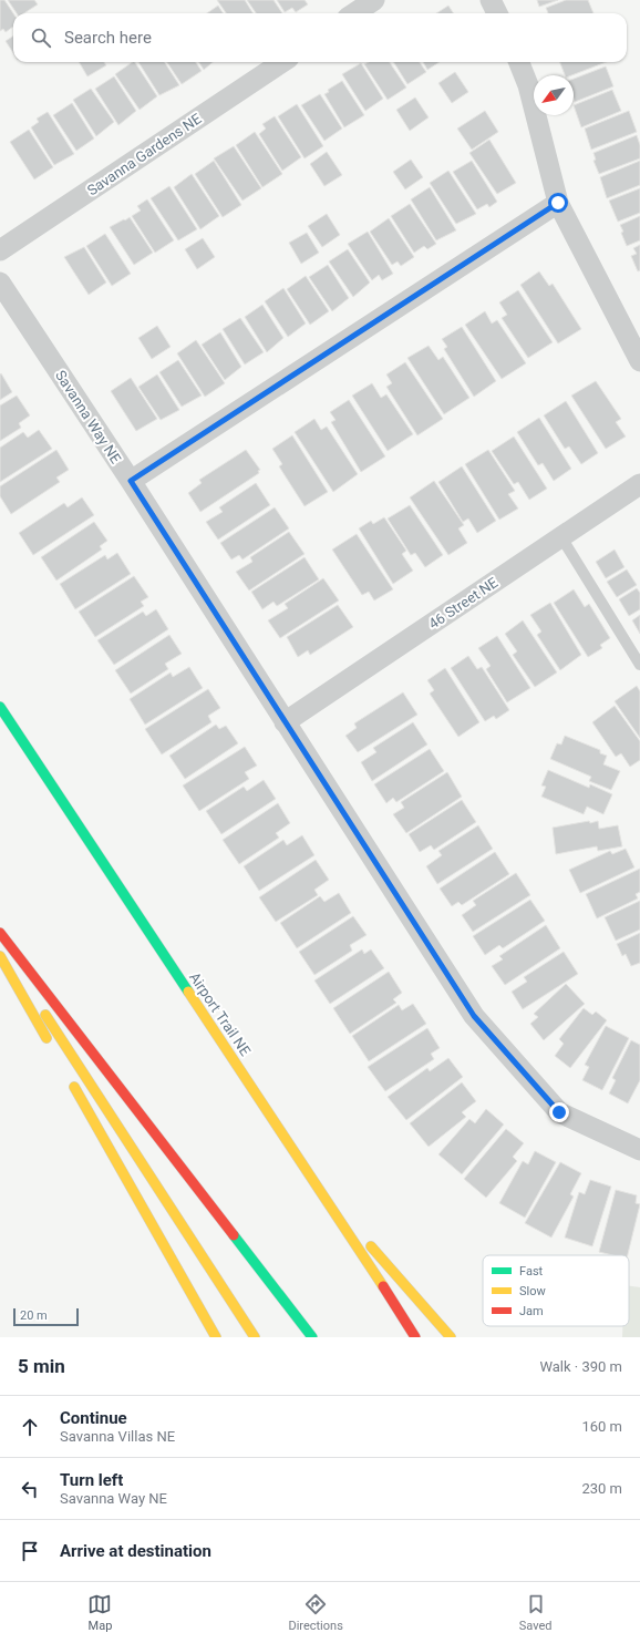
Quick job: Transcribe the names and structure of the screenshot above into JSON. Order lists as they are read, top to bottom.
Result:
{
  "streets": {
    "main road": ["Airport Trail NE"],
    "street": ["Savanna Gardens NE", "Savanna Way NE", "46 Street NE"]
  },
  "crossings": [
    ["Savanna Way NE", "46 Street NE"]
  ],
  "legend": ["Fast", "Slow", "Jam"],
  "scale_bar": "20 m",
  "north": "bottom left",
  "page": {
    "search": "Search here",
    "scale": "20 m",
    "heading": ["5 min", "Walk · 390 m"],
    "list": [
      ["Continue", "Savanna Villas NE", "160 m"],
      ["Turn left", "Savanna Way NE", "230 m"],
      "Arrive at destination"
    ],
    "nav": ["Map", "Directions", "Saved"]
  }
}
